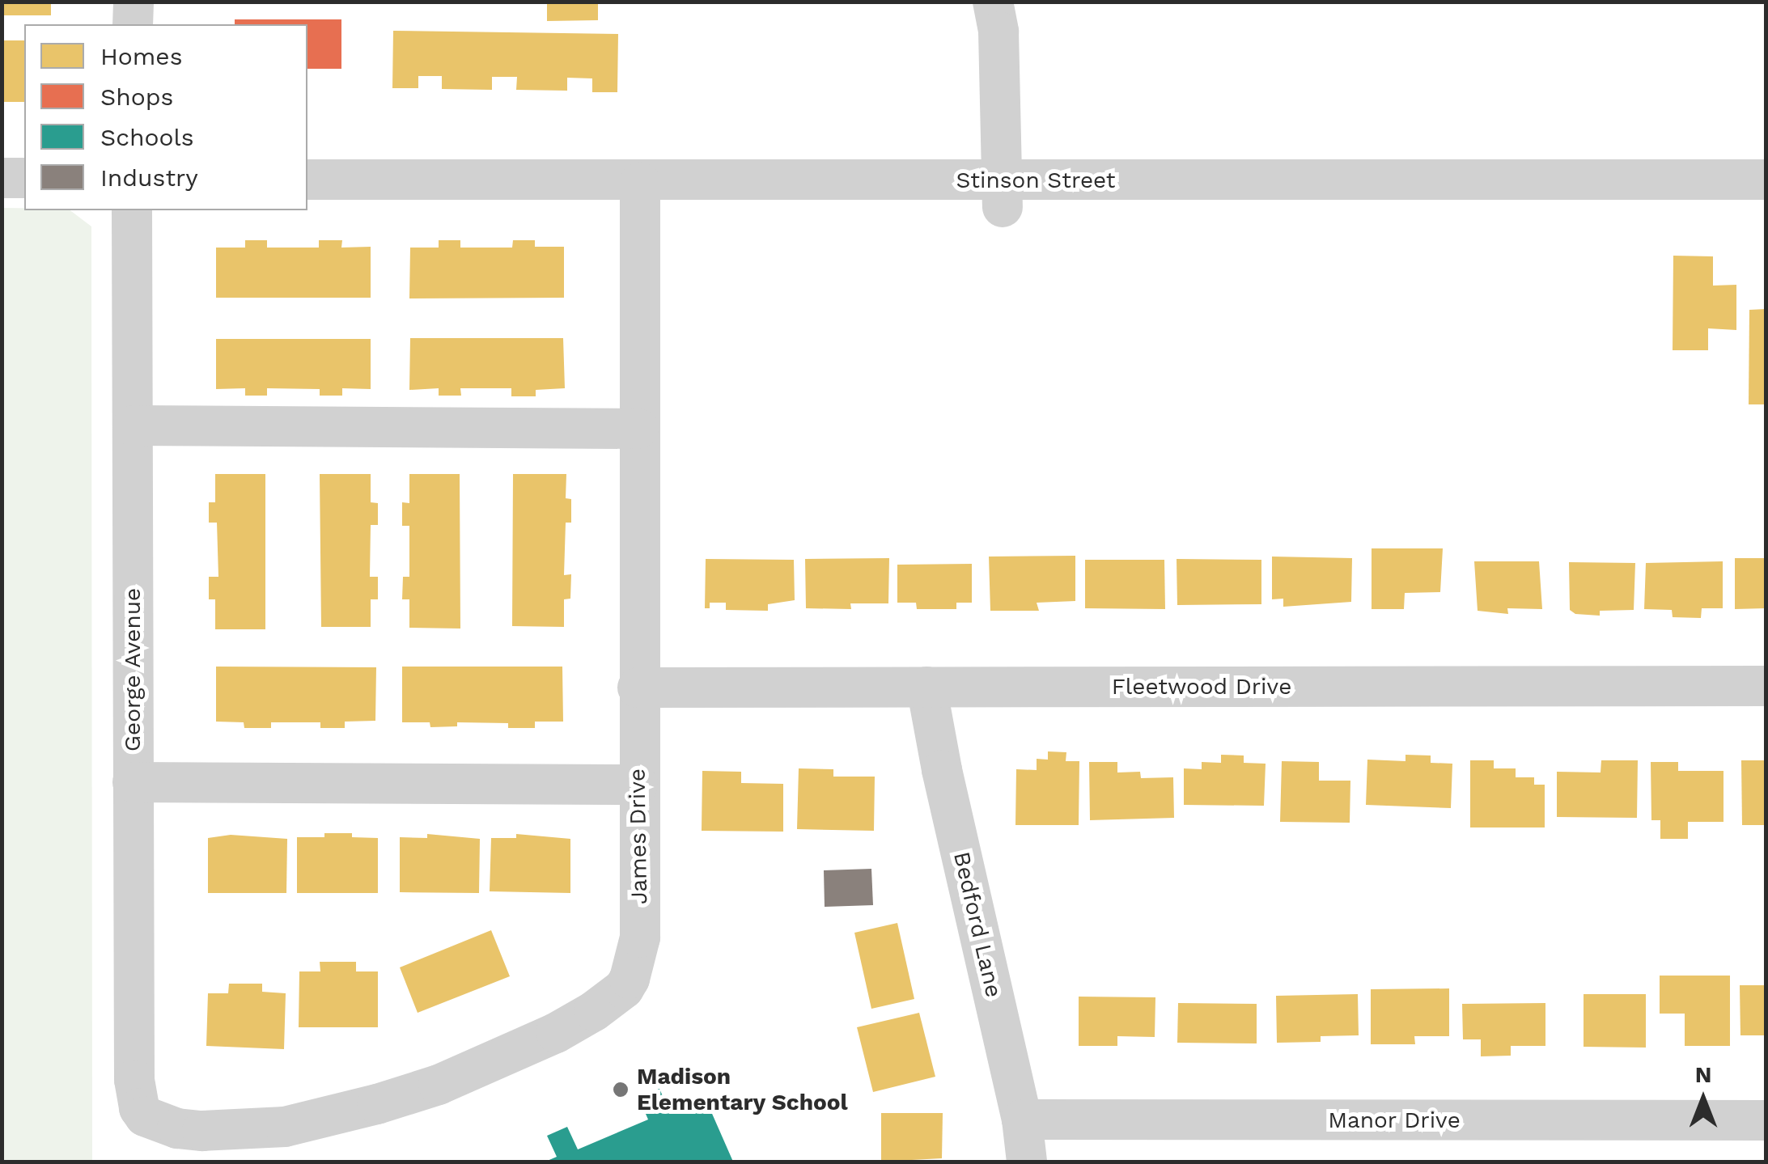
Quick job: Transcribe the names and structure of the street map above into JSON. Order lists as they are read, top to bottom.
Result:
{
  "streets": {
    "street": [
      "Stinson Street",
      "George Avenue",
      "Fleetwood Drive",
      "James Drive",
      "Bedford Lane",
      "Manor Drive"
    ]
  },
  "crossings": [
    ["Stinson Street", "James Drive"],
    ["George Avenue", "James Drive"],
    ["Fleetwood Drive", "James Drive"],
    ["Fleetwood Drive", "Bedford Lane"],
    ["Bedford Lane", "Manor Drive"]
  ],
  "places": ["Madison Elementary School"],
  "legend": [
    "Homes",
    "Shops",
    "Schools",
    "Industry"
  ],
  "north": "top"
}
